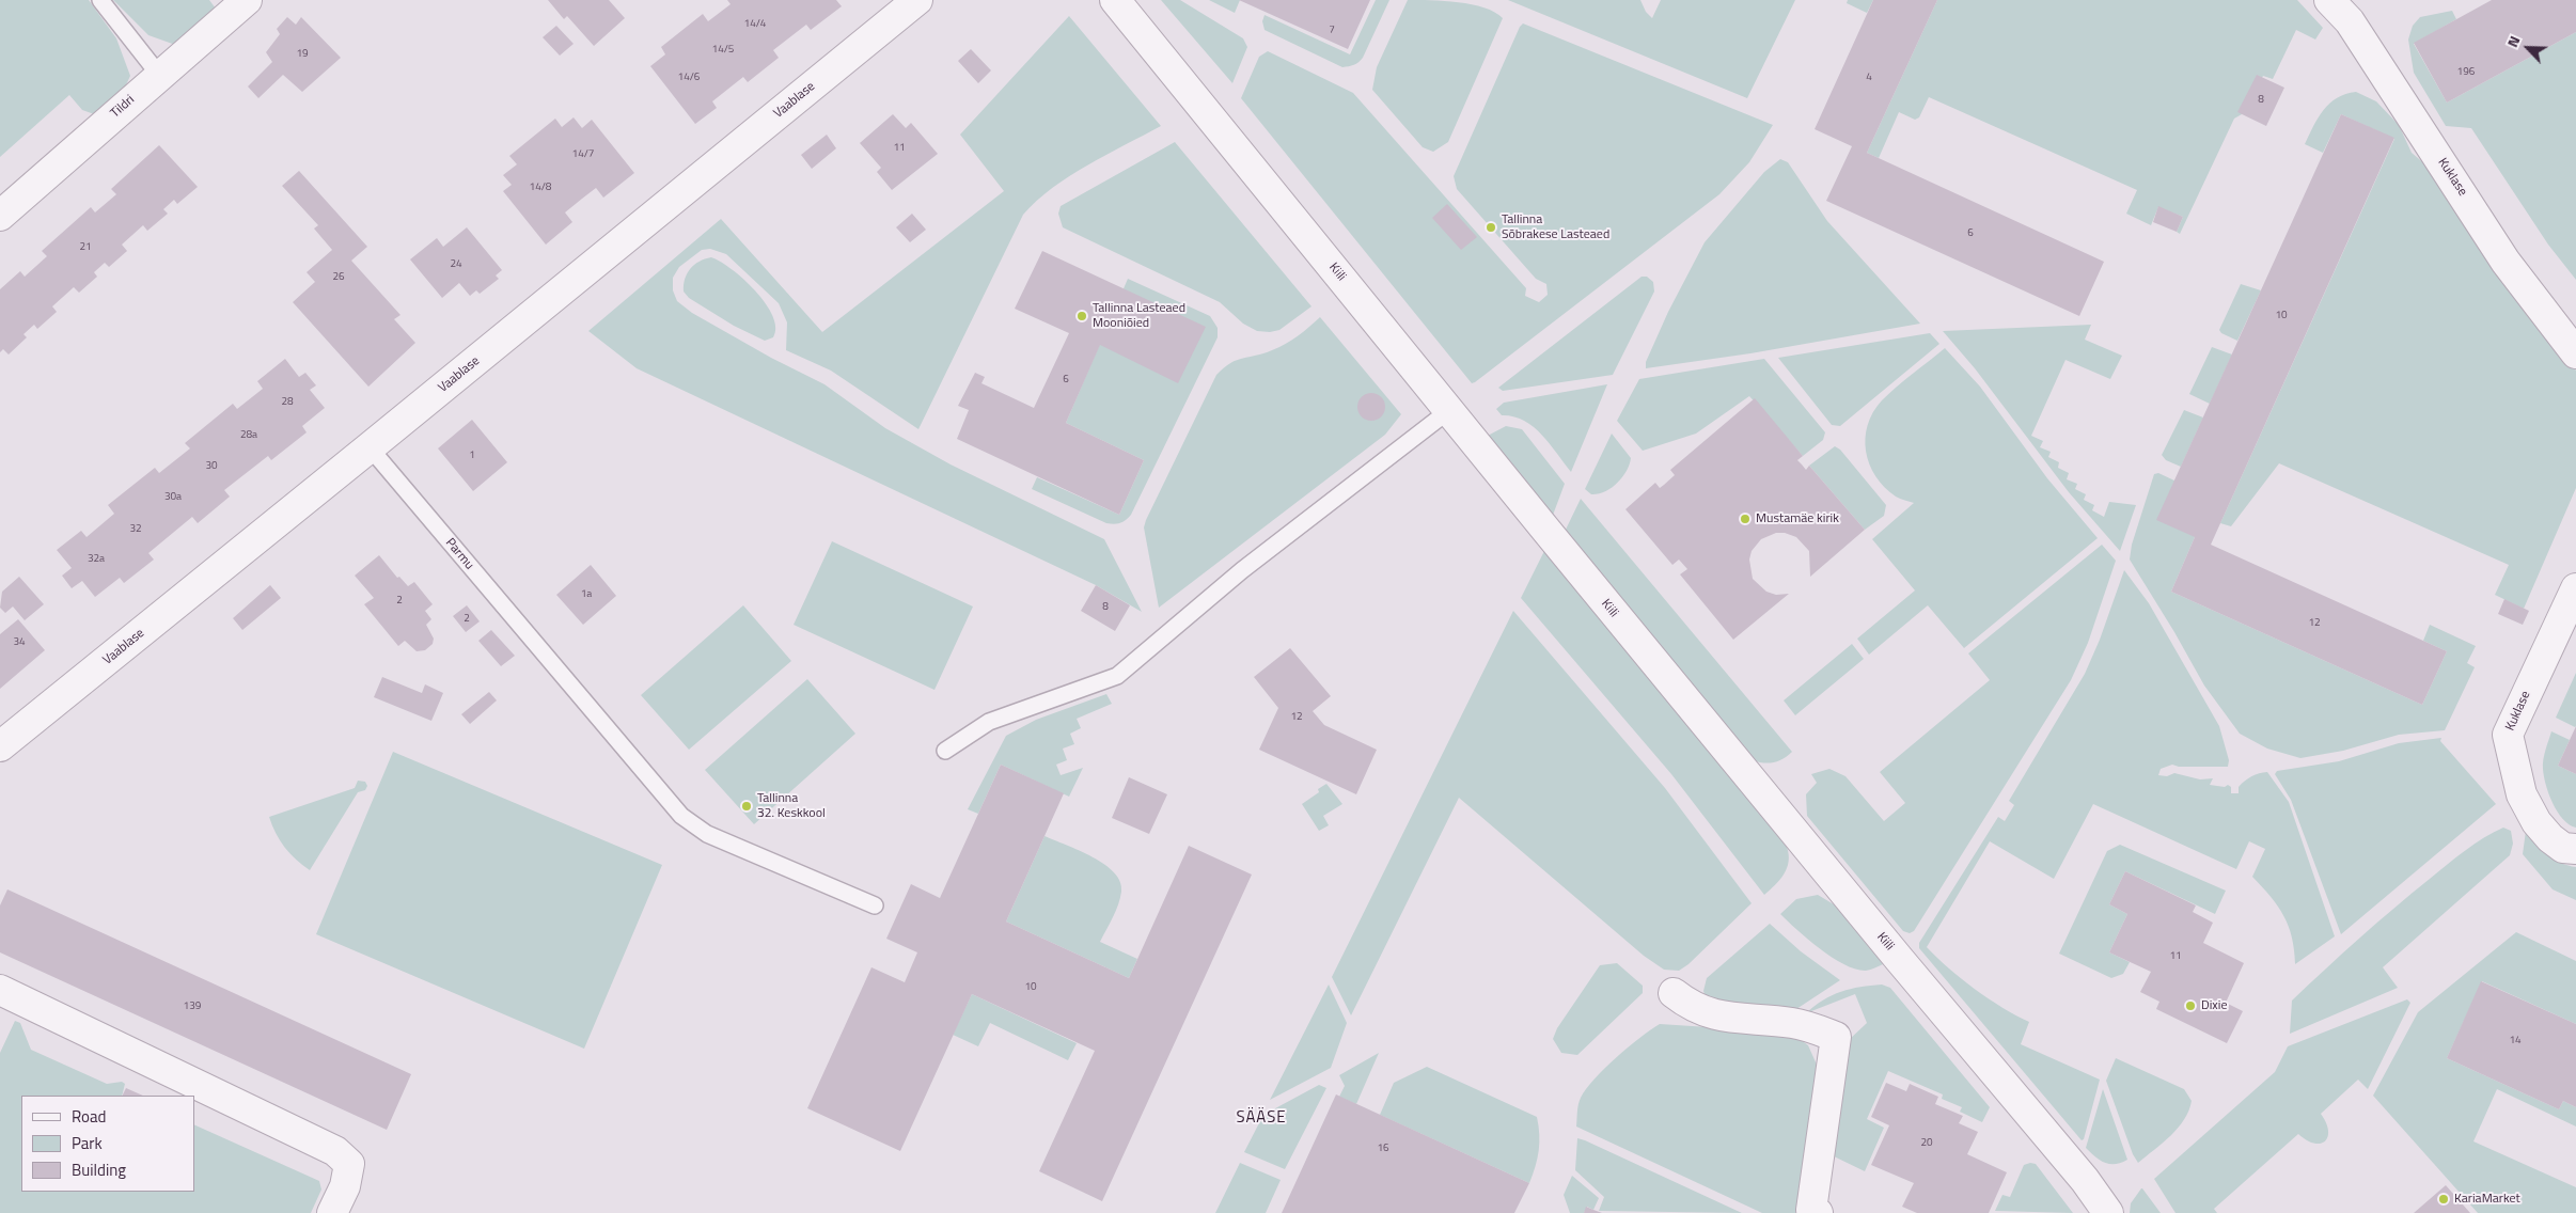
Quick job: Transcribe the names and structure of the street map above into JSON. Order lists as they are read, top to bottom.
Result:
{
  "streets": {
    "street": [
      "Vaablase",
      "Tildri",
      "Kuklase",
      "Kiili"
    ],
    "lane": ["Parmu"]
  },
  "crossings": [
    ["Vaablase", "Parmu"]
  ],
  "districts": ["SÄÄSE"],
  "places": [
    "Tallinna Sõbrakese Lasteaed",
    "Tallinna Lasteaed Mooniõied",
    "Mustamäe kirik",
    "Tallinna 32. Keskkool",
    "Dixie",
    "KariaMarket"
  ],
  "house_numbers": [
    "14/4",
    "7",
    "14/5",
    "19",
    "196",
    "14/6",
    "4",
    "8",
    "11",
    "14/7",
    "14/8",
    "6",
    "21",
    "24",
    "26",
    "10",
    "6",
    "28",
    "28a",
    "1",
    "30",
    "30a",
    "32",
    "32a",
    "1a",
    "2",
    "8",
    "2",
    "12",
    "34",
    "12",
    "11",
    "10",
    "139",
    "14",
    "20",
    "16"
  ],
  "legend": ["Road", "Park", "Building"],
  "north": "top left"
}
